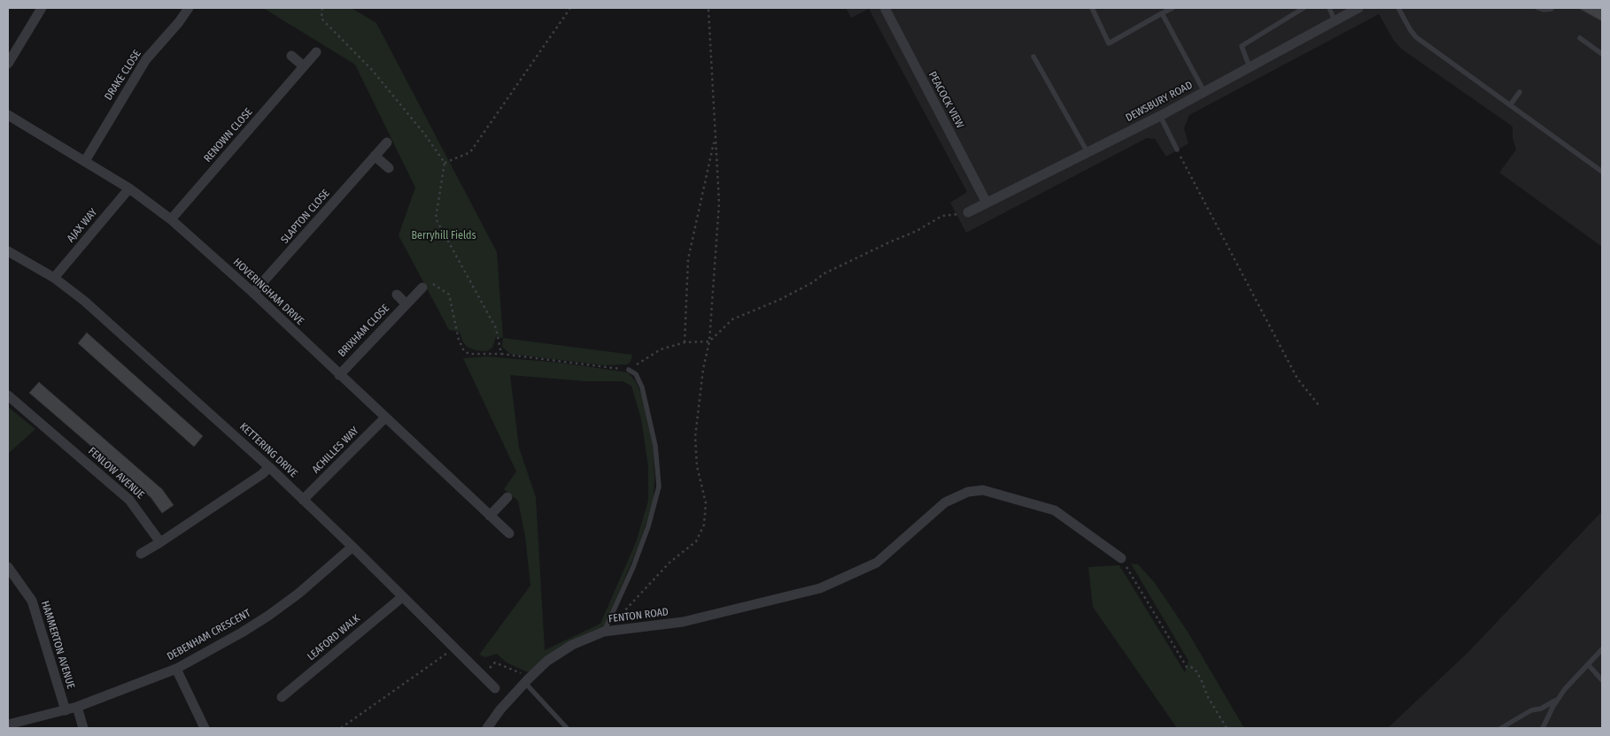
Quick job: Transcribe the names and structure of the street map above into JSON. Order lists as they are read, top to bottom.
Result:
{
  "streets": {
    "street": [
      "DRAKE CLOSE",
      "PEACOCK VIEW",
      "DEWSBURY ROAD",
      "RENOWN CLOSE",
      "SLAPTON CLOSE",
      "AJAX WAY",
      "HOVERINGHAM DRIVE",
      "BRIXHAM CLOSE",
      "KETTERING DRIVE",
      "ACHILLES WAY",
      "FENLOW AVENUE",
      "FENTON ROAD",
      "DEBENHAM CRESCENT",
      "LEAFORD WALK",
      "HAMMERTON AVENUE"
    ]
  },
  "crossings": [
    ["DRAKE CLOSE", "HOVERINGHAM DRIVE"],
    ["PEACOCK VIEW", "DEWSBURY ROAD"],
    ["RENOWN CLOSE", "HOVERINGHAM DRIVE"],
    ["SLAPTON CLOSE", "HOVERINGHAM DRIVE"],
    ["AJAX WAY", "HOVERINGHAM DRIVE"],
    ["AJAX WAY", "KETTERING DRIVE"],
    ["HOVERINGHAM DRIVE", "BRIXHAM CLOSE"],
    ["HOVERINGHAM DRIVE", "ACHILLES WAY"],
    ["KETTERING DRIVE", "ACHILLES WAY"],
    ["KETTERING DRIVE", "DEBENHAM CRESCENT"],
    ["KETTERING DRIVE", "LEAFORD WALK"],
    ["DEBENHAM CRESCENT", "HAMMERTON AVENUE"]
  ],
  "parks": ["Berryhill Fields"]
}
